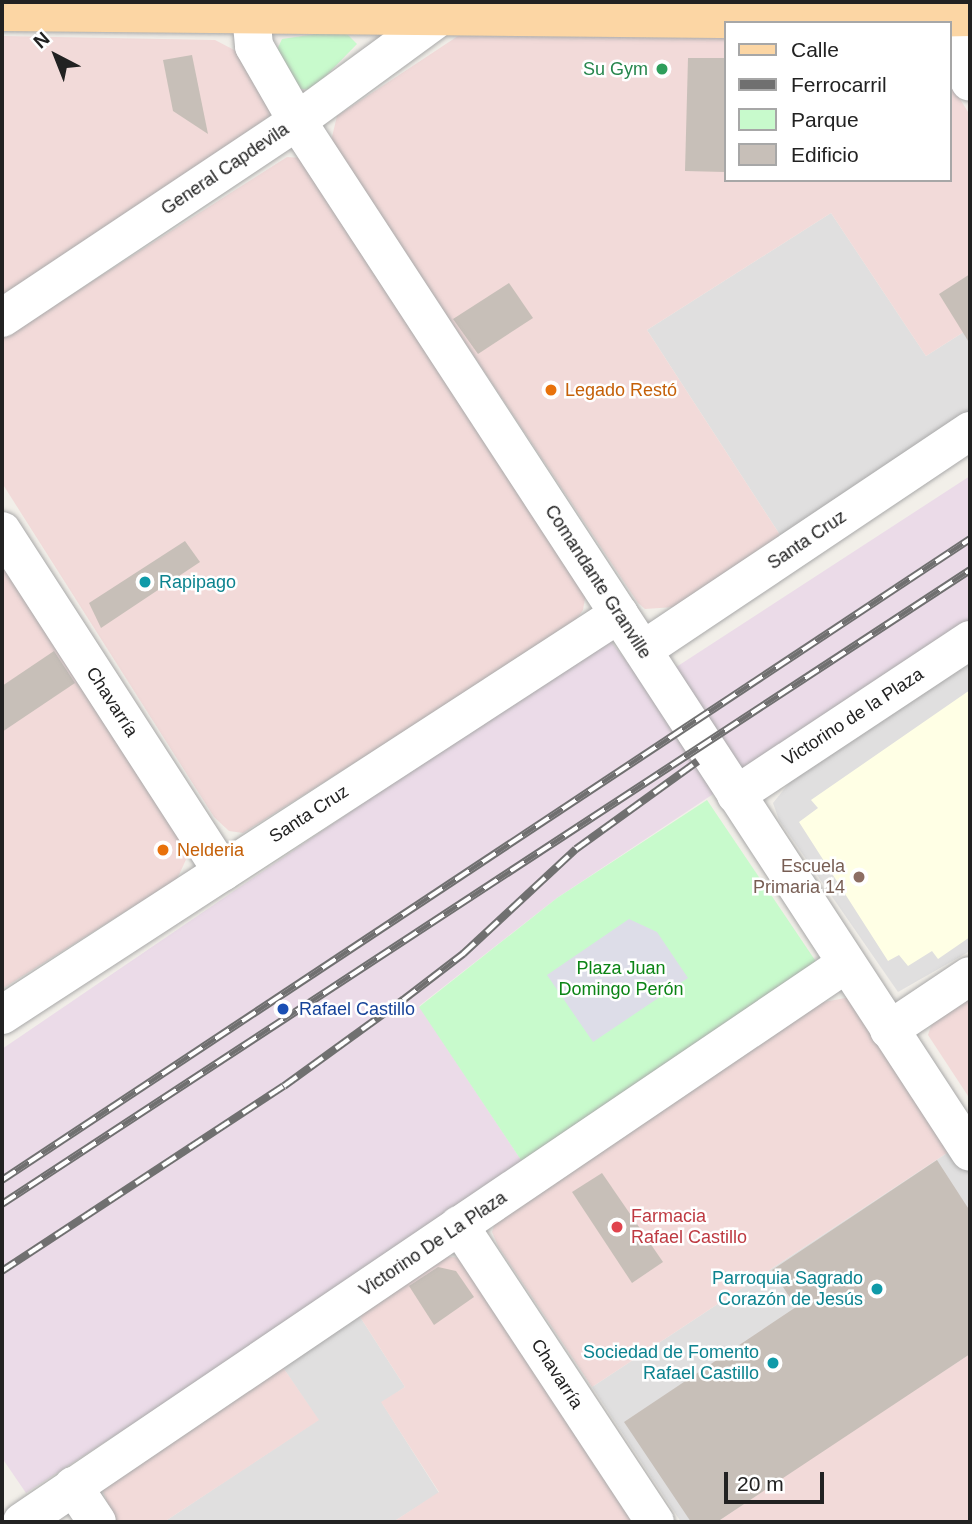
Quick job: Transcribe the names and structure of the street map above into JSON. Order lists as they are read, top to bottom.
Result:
{
  "streets": {
    "street": [
      "General Capdevila",
      "Santa Cruz",
      "Comandante Granville",
      "Chavarría",
      "Victorino de la Plaza",
      "Victorino De La Plaza"
    ]
  },
  "crossings": [
    ["General Capdevila", "Comandante Granville"],
    ["Santa Cruz", "Comandante Granville"],
    ["Santa Cruz", "Chavarría"],
    ["Comandante Granville", "Victorino de la Plaza"],
    ["Comandante Granville", "Victorino De La Plaza"],
    ["Chavarría", "Victorino De La Plaza"]
  ],
  "parks": ["Plaza Juan Domingo Perón"],
  "places": [
    "Su Gym",
    "Legado Restó",
    "Rapipago",
    "Nelderia",
    "Escuela Primaria 14",
    "Rafael Castillo",
    "Farmacia Rafael Castillo",
    "Parroquia Sagrado Corazón de Jesús",
    "Sociedad de Fomento Rafael Castillo"
  ],
  "legend": [
    "Calle",
    "Ferrocarril",
    "Parque",
    "Edificio"
  ],
  "scale_bar": "20 m",
  "north": "top left"
}
